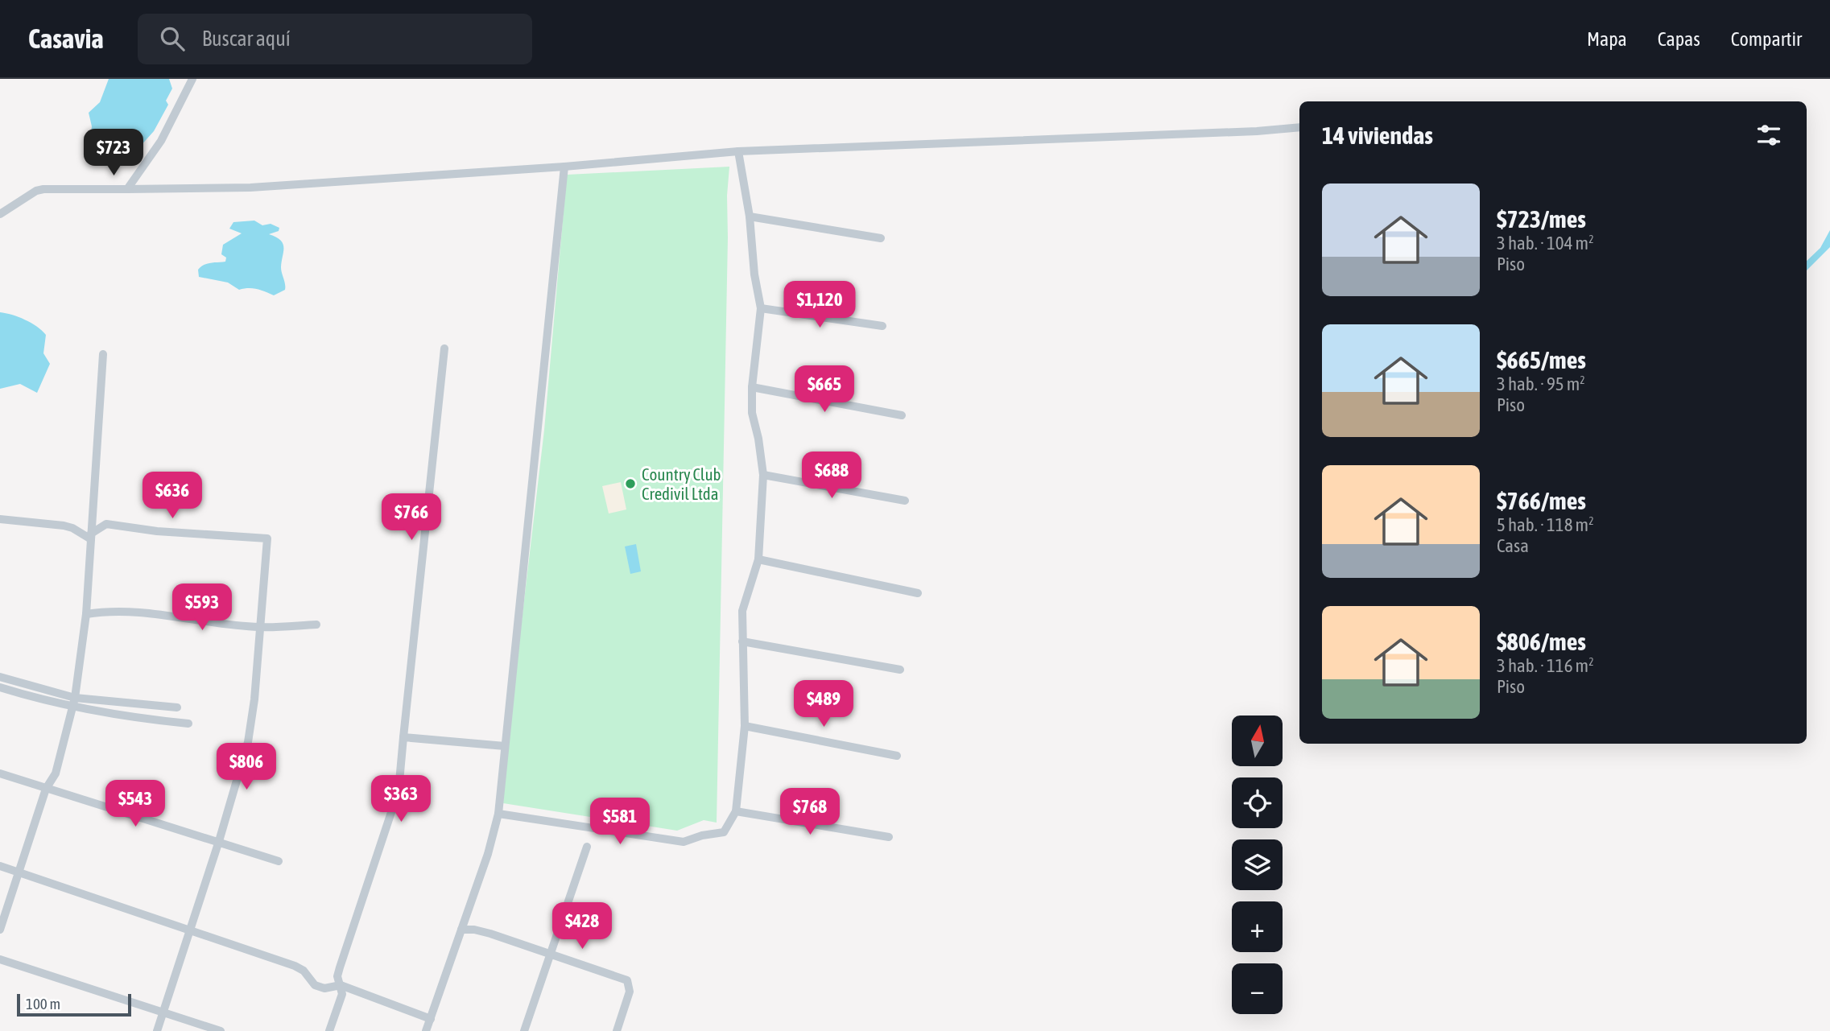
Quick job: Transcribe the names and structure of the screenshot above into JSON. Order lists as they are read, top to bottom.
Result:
{
  "places": ["Country Club Credivil Ltda"],
  "scale_bar": "100 m",
  "north": "top",
  "page": {
    "header": "Casavia",
    "search": "Buscar aquí",
    "nav": ["Mapa", "Capas", "Compartir"],
    "heading": "14 viviendas",
    "price": [
      "$723",
      "$1,120",
      "$665",
      "$688",
      "$636",
      "$766",
      "$593",
      "$489",
      "$806",
      "$363",
      "$543",
      "$768",
      "$581",
      "$428"
    ],
    "list": [
      {
        "name": "$723/mes",
        "note": "3 hab. · 104 m² · Piso"
      },
      {
        "name": "$665/mes",
        "note": "3 hab. · 95 m² · Piso"
      },
      {
        "name": "$766/mes",
        "note": "5 hab. · 118 m² · Casa"
      },
      {
        "name": "$806/mes",
        "note": "3 hab. · 116 m² · Piso"
      }
    ],
    "map_buttons": ["+", "−"],
    "scale": "100 m"
  }
}
